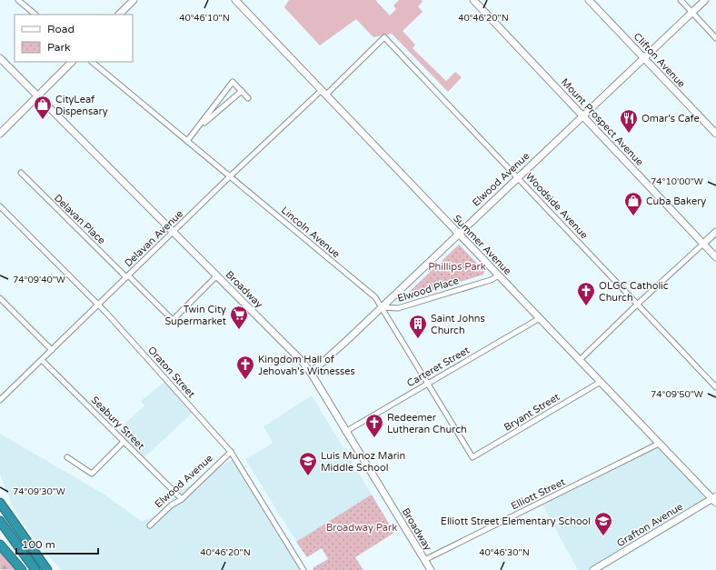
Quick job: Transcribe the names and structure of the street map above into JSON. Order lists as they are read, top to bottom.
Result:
{
  "streets": {
    "street": [
      "Clifton Avenue",
      "Mount Prospect Avenue",
      "Elwood Avenue",
      "Woodside Avenue",
      "Delavan Place",
      "Lincoln Avenue",
      "Delavan Avenue",
      "Summer Avenue",
      "Broadway",
      "Elwood Place",
      "Carteret Street",
      "Oraton Street",
      "Bryant Street",
      "Seabury Street",
      "Elliott Street",
      "Grafton Avenue"
    ]
  },
  "crossings": [
    ["Clifton Avenue", "Elwood Avenue"],
    ["Mount Prospect Avenue", "Elwood Avenue"],
    ["Elwood Avenue", "Woodside Avenue"],
    ["Elwood Avenue", "Lincoln Avenue"],
    ["Elwood Avenue", "Summer Avenue"],
    ["Elwood Avenue", "Broadway"],
    ["Elwood Avenue", "Elwood Place"],
    ["Elwood Avenue", "Oraton Street"],
    ["Elwood Avenue", "Seabury Street"],
    ["Woodside Avenue", "Delavan Avenue"],
    ["Delavan Place", "Delavan Avenue"],
    ["Delavan Place", "Broadway"],
    ["Lincoln Avenue", "Delavan Avenue"],
    ["Lincoln Avenue", "Elwood Place"],
    ["Lincoln Avenue", "Carteret Street"],
    ["Lincoln Avenue", "Bryant Street"],
    ["Delavan Avenue", "Summer Avenue"],
    ["Delavan Avenue", "Broadway"],
    ["Delavan Avenue", "Oraton Street"],
    ["Delavan Avenue", "Seabury Street"],
    ["Summer Avenue", "Elwood Place"],
    ["Summer Avenue", "Carteret Street"],
    ["Summer Avenue", "Bryant Street"],
    ["Summer Avenue", "Elliott Street"],
    ["Summer Avenue", "Grafton Avenue"],
    ["Broadway", "Carteret Street"],
    ["Broadway", "Elliott Street"]
  ],
  "parks": ["Phillips Park", "Broadway Park"],
  "places": {
    "shop": ["CityLeaf Dispensary", "Cuba Bakery"],
    "restaurant": ["Omar's Cafe"],
    "church": ["OLGC Catholic Church", "Kingdom Hall of Jehovah's Witnesses", "Redeemer Lutheran Church"],
    "supermarket": ["Twin City Supermarket"],
    "building": ["Saint Johns Church"],
    "school or university": ["Luis Munoz Marin Middle School", "Elliott Street Elementary School"]
  },
  "legend": ["Road", "Park"],
  "scale_bar": "100 m",
  "coordinates": [
    "40°46'10\"N",
    "40°46'20\"N",
    "74°10'00\"W",
    "74°09'40\"W",
    "74°09'50\"W",
    "74°09'30\"W",
    "40°46'30\"N"
  ]
}
